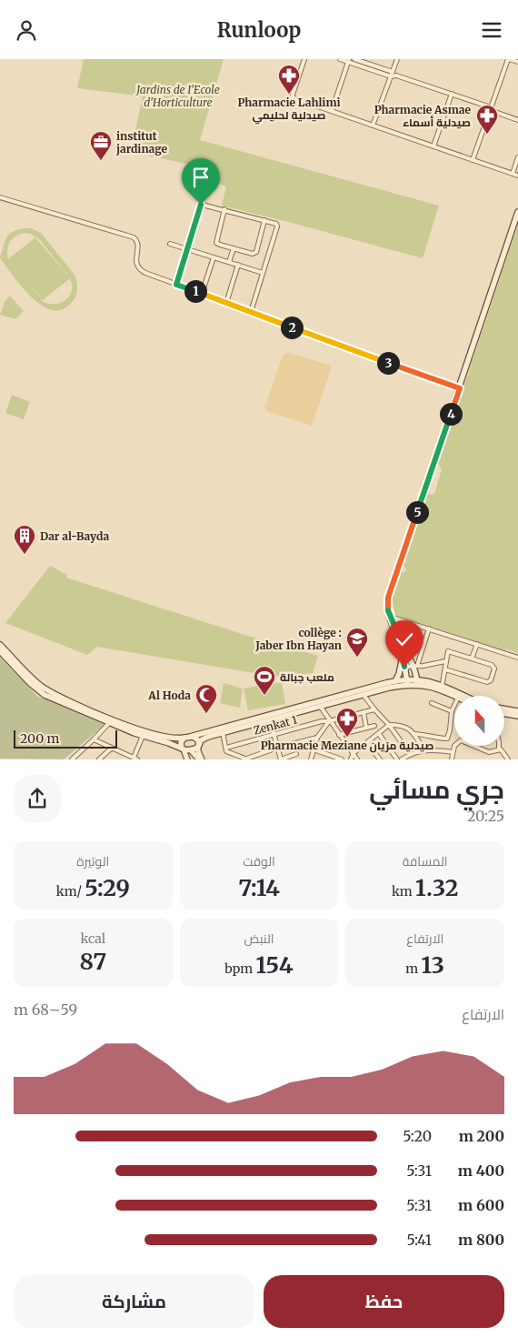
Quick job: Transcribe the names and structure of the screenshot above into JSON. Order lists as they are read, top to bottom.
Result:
{
  "streets": {
    "street": ["Zenkat 1"]
  },
  "parks": ["Jardins de I'Ecole d'Horticulture"],
  "places": {
    "pharmacy": ["Pharmacie Lahlimi صيدلية لحليمي", "Pharmacie Asmae صيدلية أسماء", "Pharmacie Meziane صيدلية مزيان"],
    "office": ["institut jardinage"],
    "building": ["Dar al-Bayda"],
    "school or university": ["collège : Jaber Ibn Hayan"],
    "sports": ["ملعب جبالة"],
    "mosque": ["Al Hoda"]
  },
  "scale_bar": "200 m",
  "north": "top",
  "page": {
    "header": "Runloop",
    "pins": [
      "1",
      "2",
      "3",
      "4",
      "5"
    ],
    "scale": "200 m",
    "heading": ["جري مسائي", "20:25"],
    "stats": [
      ["المسافة", "1.32 km"],
      ["الوقت", "7:14"],
      ["الوتيرة", "5:29 /km"],
      ["الارتفاع", "13 m"],
      ["النبض", "154 bpm"],
      ["kcal", "87"]
    ],
    "chart": ["الارتفاع", "59–68 m"],
    "list": [
      {
        "name": "200 m",
        "note": "5:20"
      },
      {
        "name": "400 m",
        "note": "5:31"
      },
      {
        "name": "600 m",
        "note": "5:31"
      },
      {
        "name": "800 m",
        "note": "5:41"
      }
    ],
    "buttons": ["حفظ", "مشاركة"]
  }
}
